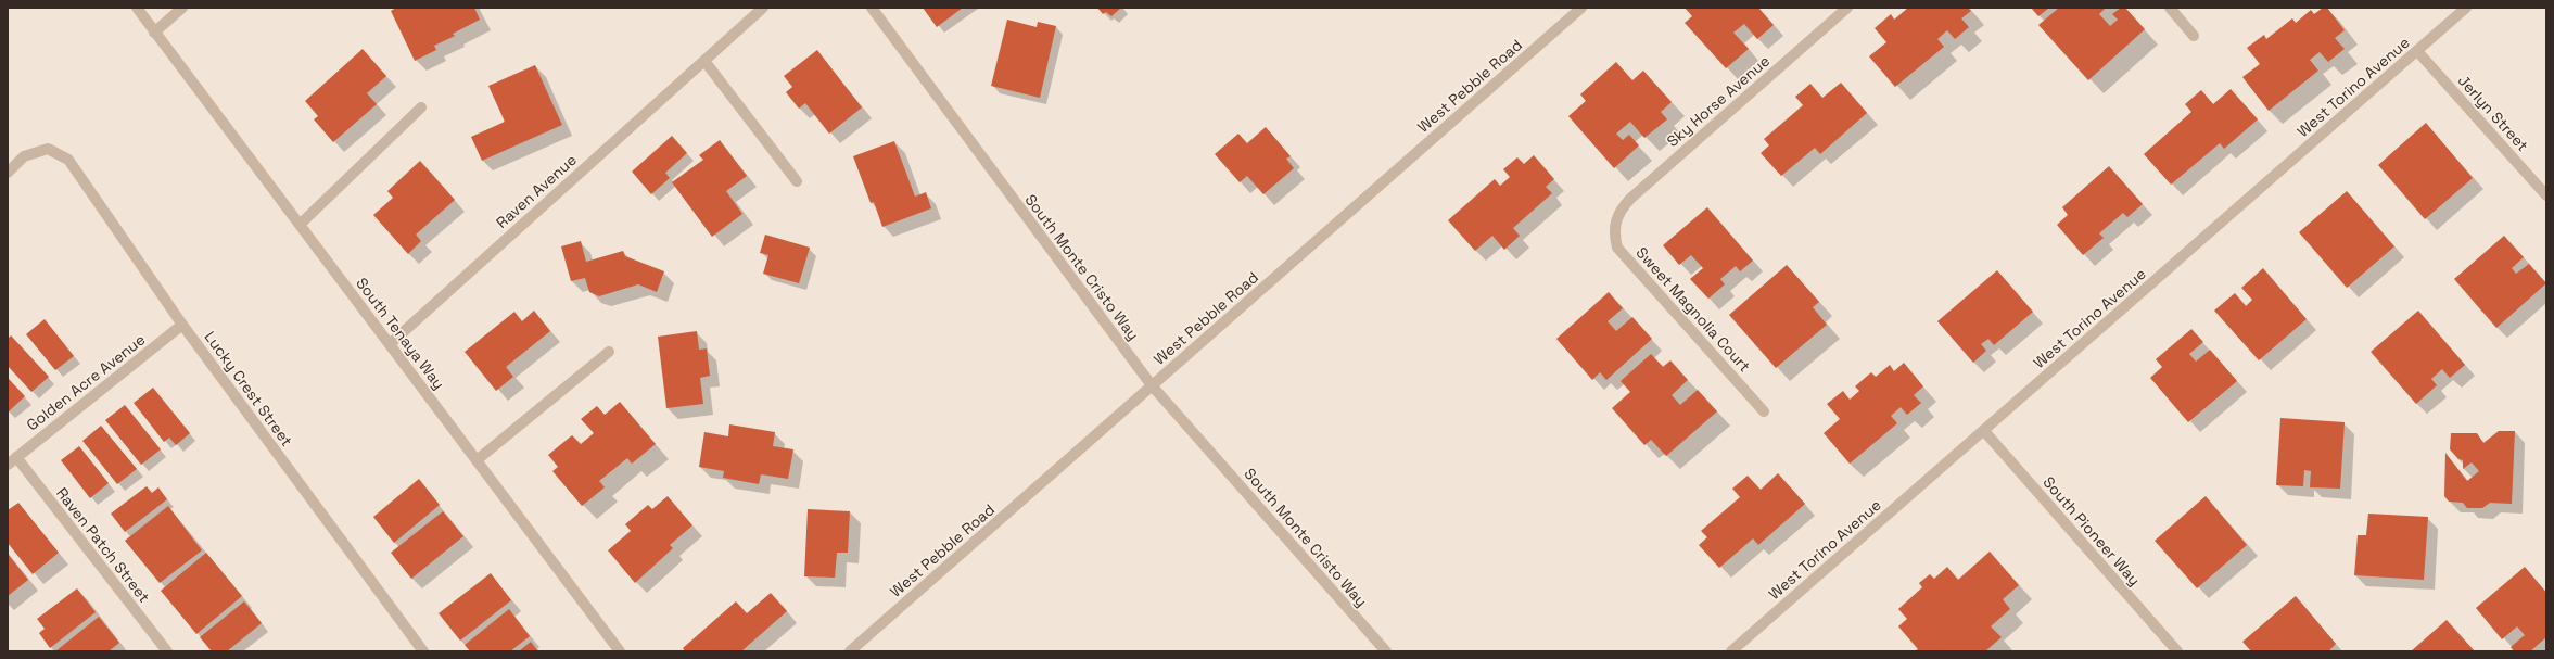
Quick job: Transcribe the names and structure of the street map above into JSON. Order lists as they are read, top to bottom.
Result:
{
  "streets": {
    "street": [
      "West Pebble Road",
      "West Torino Avenue",
      "Sky Horse Avenue",
      "Jerlyn Street",
      "Raven Avenue",
      "South Monte Cristo Way",
      "Sweet Magnolia Court",
      "South Tenaya Way",
      "Golden Acre Avenue",
      "Lucky Crest Street",
      "South Pioneer Way",
      "Raven Patch Street"
    ]
  },
  "crossings": [
    ["West Pebble Road", "South Monte Cristo Way"],
    ["West Torino Avenue", "Jerlyn Street"],
    ["West Torino Avenue", "South Pioneer Way"],
    ["Sky Horse Avenue", "Sweet Magnolia Court"],
    ["Raven Avenue", "South Tenaya Way"],
    ["Golden Acre Avenue", "Lucky Crest Street"],
    ["Golden Acre Avenue", "Raven Patch Street"]
  ]
}
